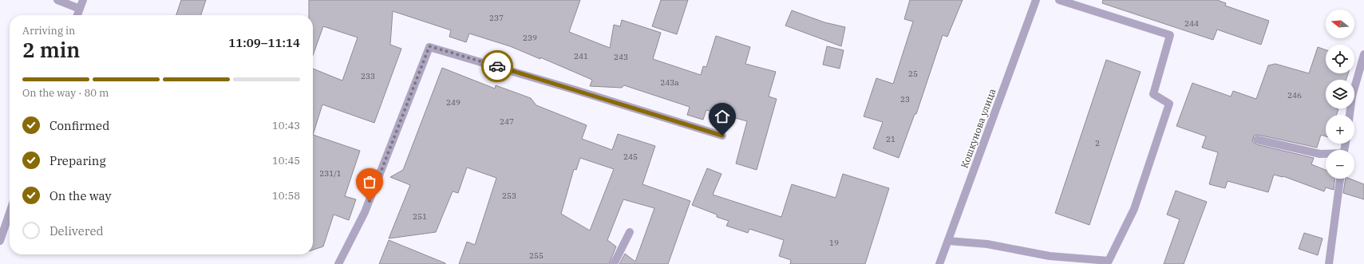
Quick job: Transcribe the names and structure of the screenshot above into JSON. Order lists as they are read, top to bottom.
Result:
{
  "streets": {
    "street": ["Кошкунова улица"]
  },
  "house_numbers": [
    "237",
    "244",
    "239",
    "241",
    "243",
    "25",
    "233",
    "243а",
    "246",
    "23",
    "249",
    "247",
    "21",
    "2",
    "245",
    "231/1",
    "253",
    "251",
    "19",
    "255"
  ],
  "north": "left",
  "page": {
    "map_buttons": ["+", "−"],
    "heading": ["2 min", "Arriving in", "11:09–11:14"],
    "bar": "On the way · 80 m",
    "list": [
      ["Confirmed", "10:43"],
      ["Preparing", "10:45"],
      ["On the way", "10:58"],
      "Delivered"
    ]
  }
}
